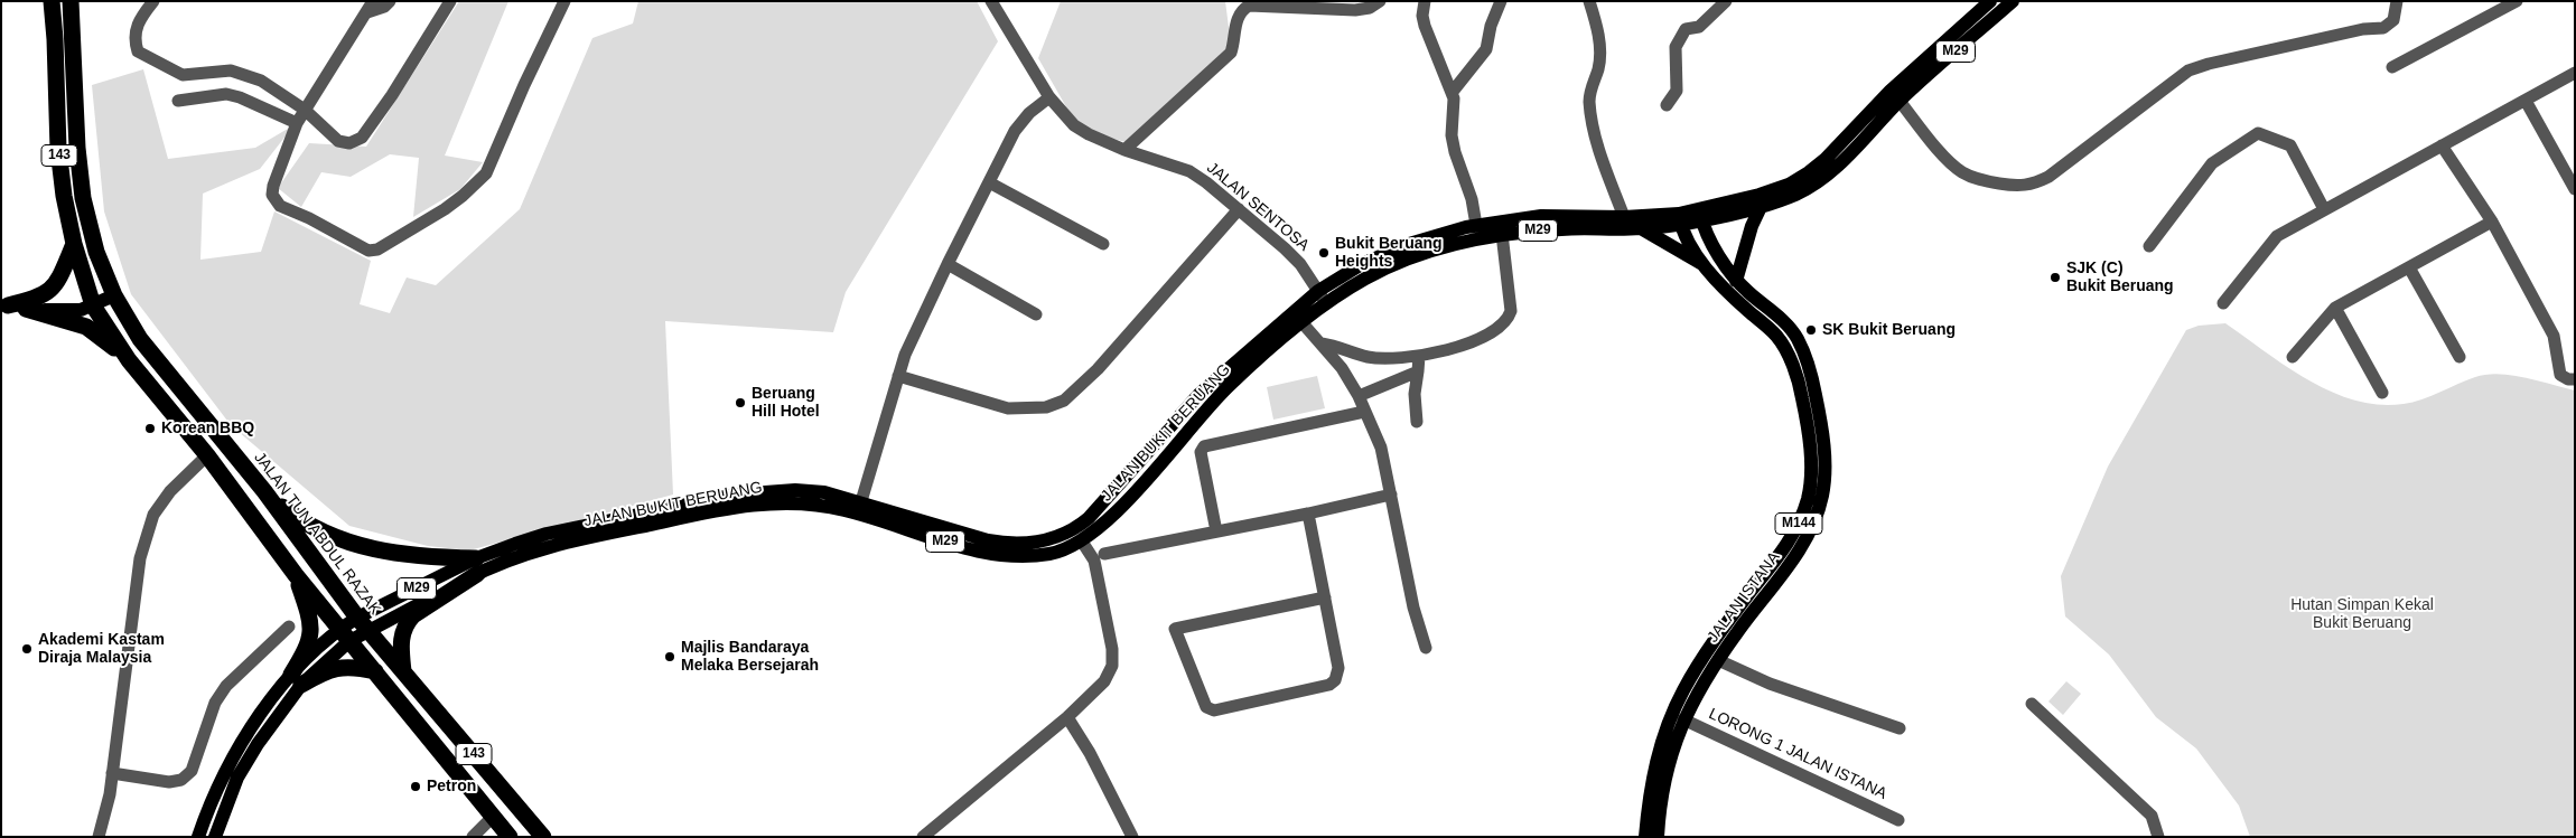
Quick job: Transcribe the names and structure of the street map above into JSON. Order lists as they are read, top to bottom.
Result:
{
  "streets": {
    "highway": ["143", "JALAN TUN ABDUL RAZAK"],
    "main road": [
      "M29",
      "JALAN BUKIT BERUANG",
      "M144",
      "JALAN ISTANA"
    ],
    "street": ["JALAN SENTOSA", "LORONG 1 JALAN ISTANA"]
  },
  "crossings": [
    ["143", "JALAN BUKIT BERUANG"],
    ["JALAN SENTOSA", "JALAN BUKIT BERUANG"],
    ["JALAN BUKIT BERUANG", "JALAN TUN ABDUL RAZAK"],
    ["JALAN BUKIT BERUANG", "JALAN ISTANA"],
    ["JALAN ISTANA", "LORONG 1 JALAN ISTANA"]
  ],
  "parks": ["Hutan Simpan Kekal Bukit Beruang"],
  "places": [
    "Bukit Beruang Heights",
    "SJK (C) Bukit Beruang",
    "SK Bukit Beruang",
    "Beruang Hill Hotel",
    "Korean BBQ",
    "Akademi Kastam Diraja Malaysia",
    "Majlis Bandaraya Melaka Bersejarah",
    "Petron"
  ]
}
